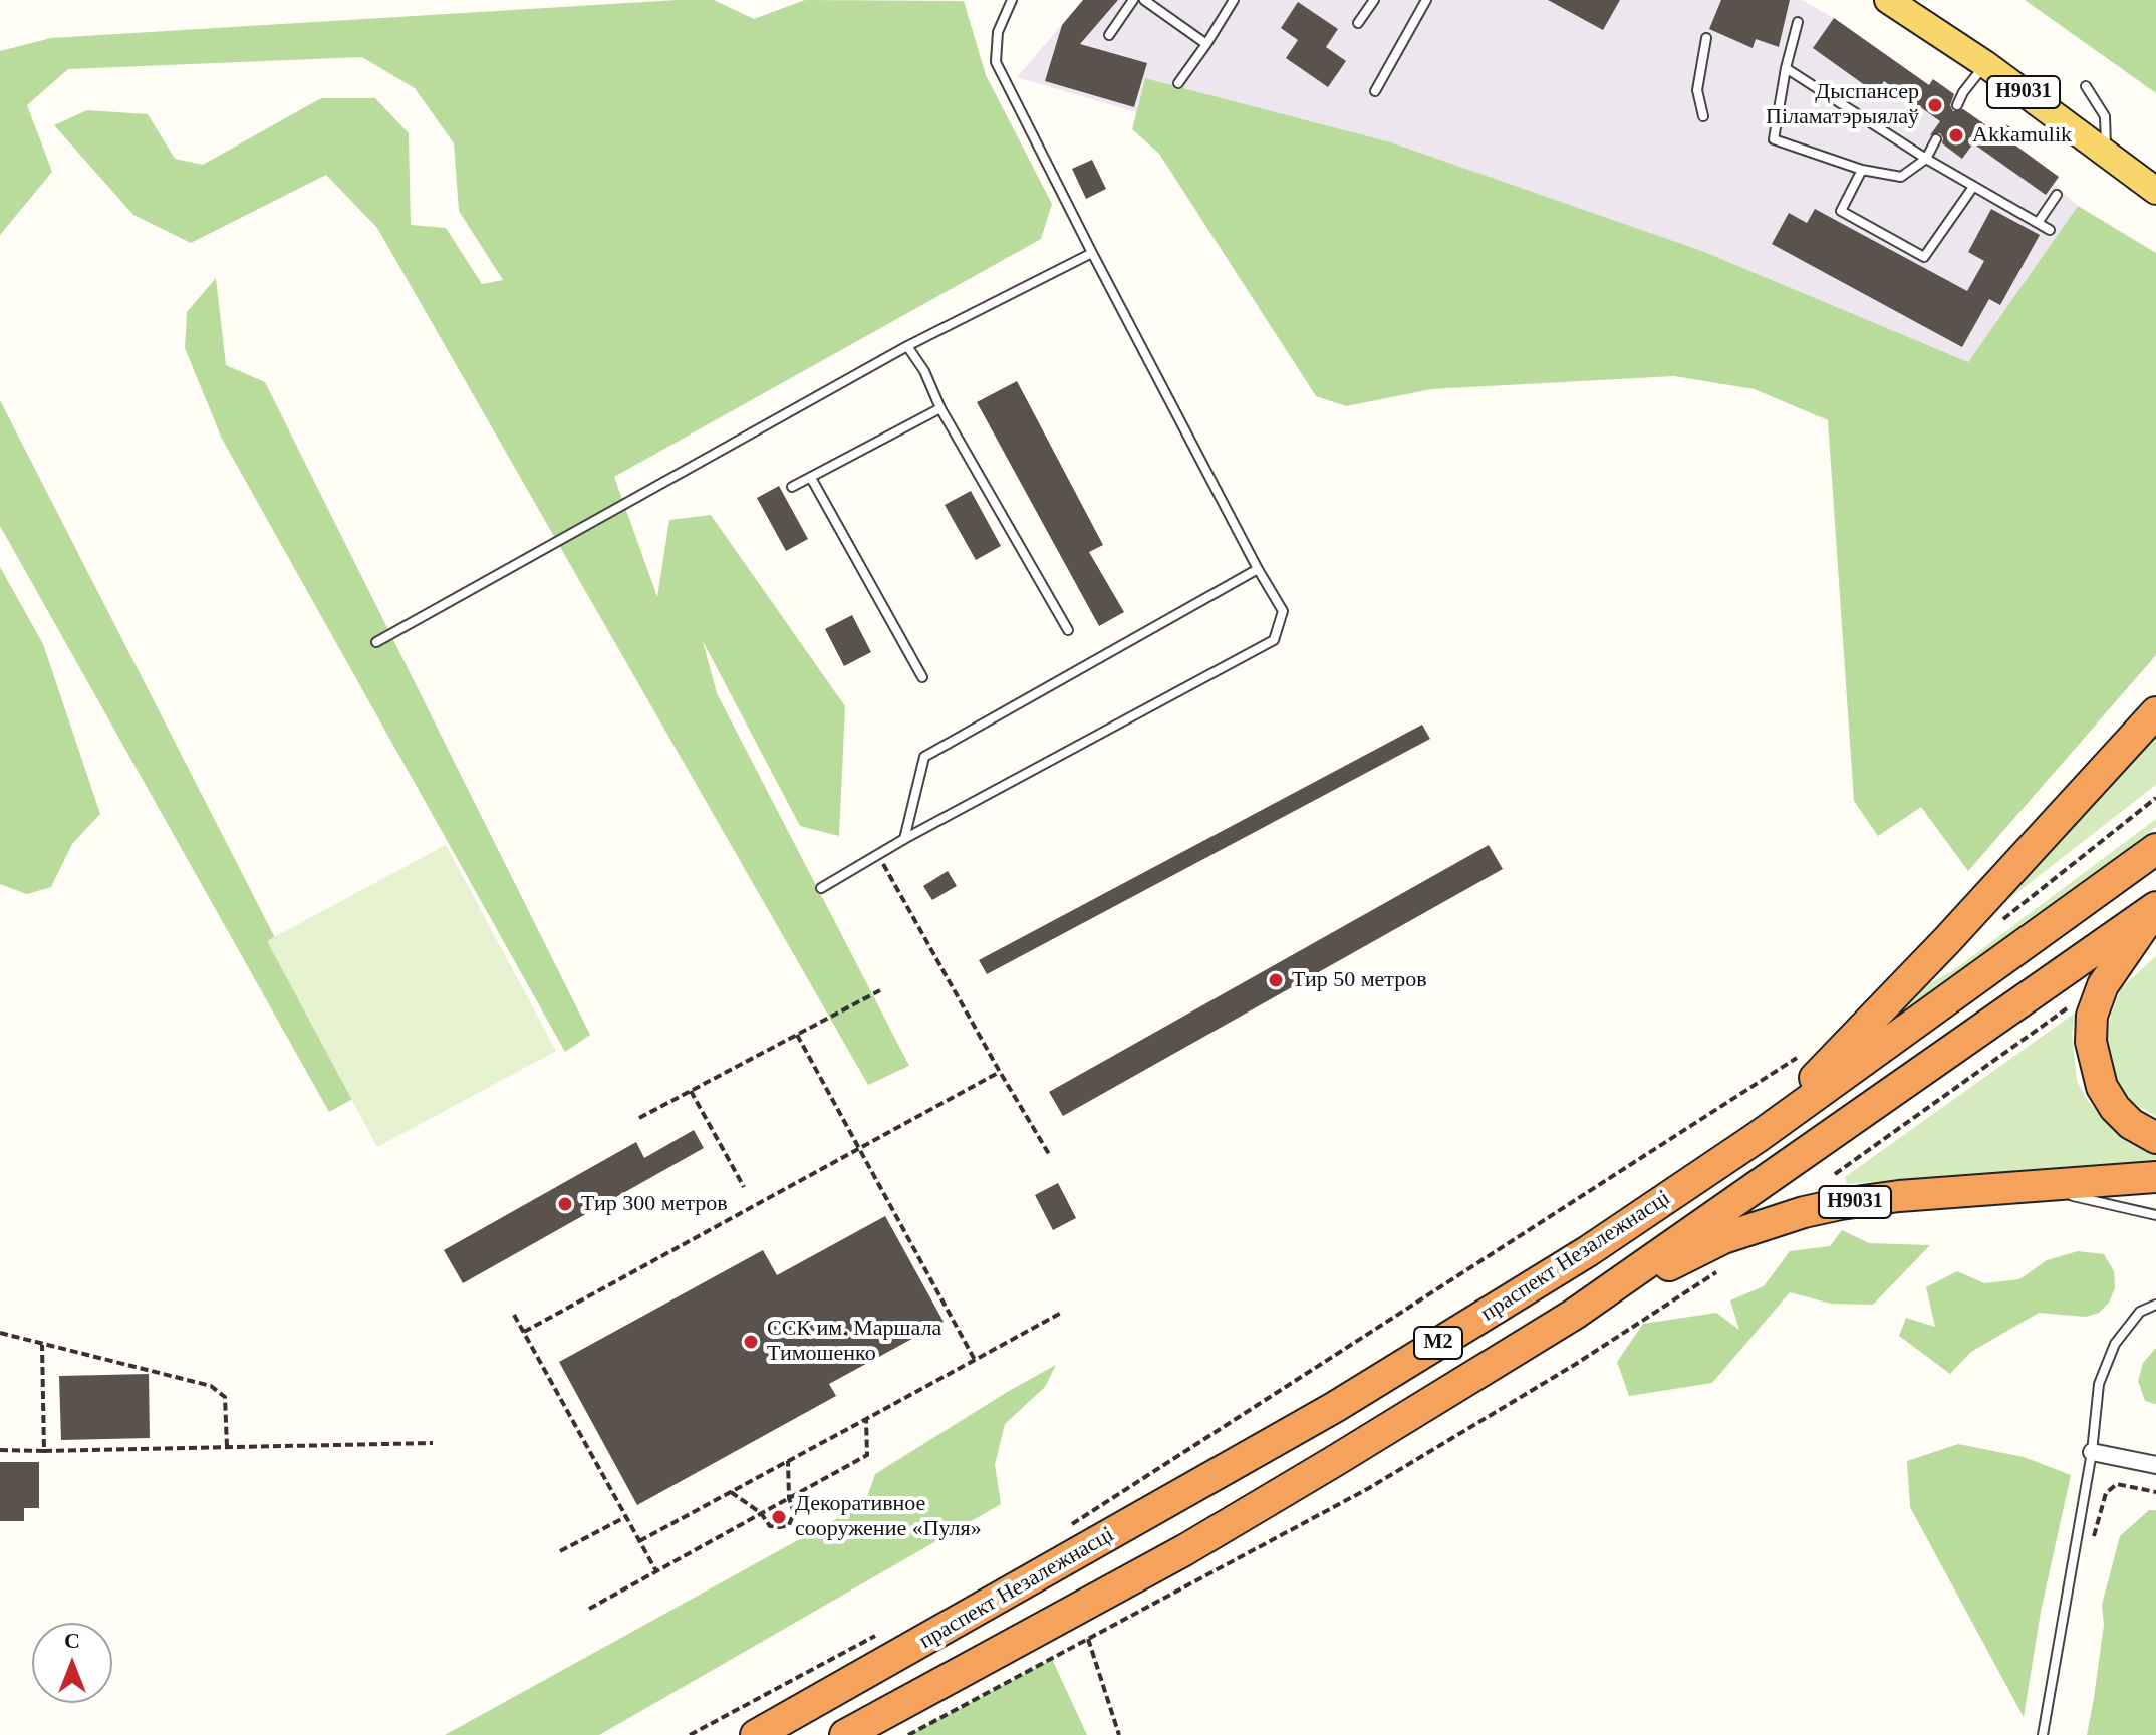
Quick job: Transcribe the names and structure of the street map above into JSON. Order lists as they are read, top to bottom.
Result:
{
  "streets": {
    "highway": ["Н9031", "праспект Незалежнасці", "М2"]
  },
  "crossings": [
    ["Н9031", "праспект Незалежнасці"]
  ],
  "places": [
    "Дыспансер Піламатэрыялаў",
    "Akkamulik",
    "Тир 50 метров",
    "Тир 300 метров",
    "ССК им. Маршала Тимошенко",
    "Декоративное сооружение «Пуля»"
  ],
  "north": "top"
}
